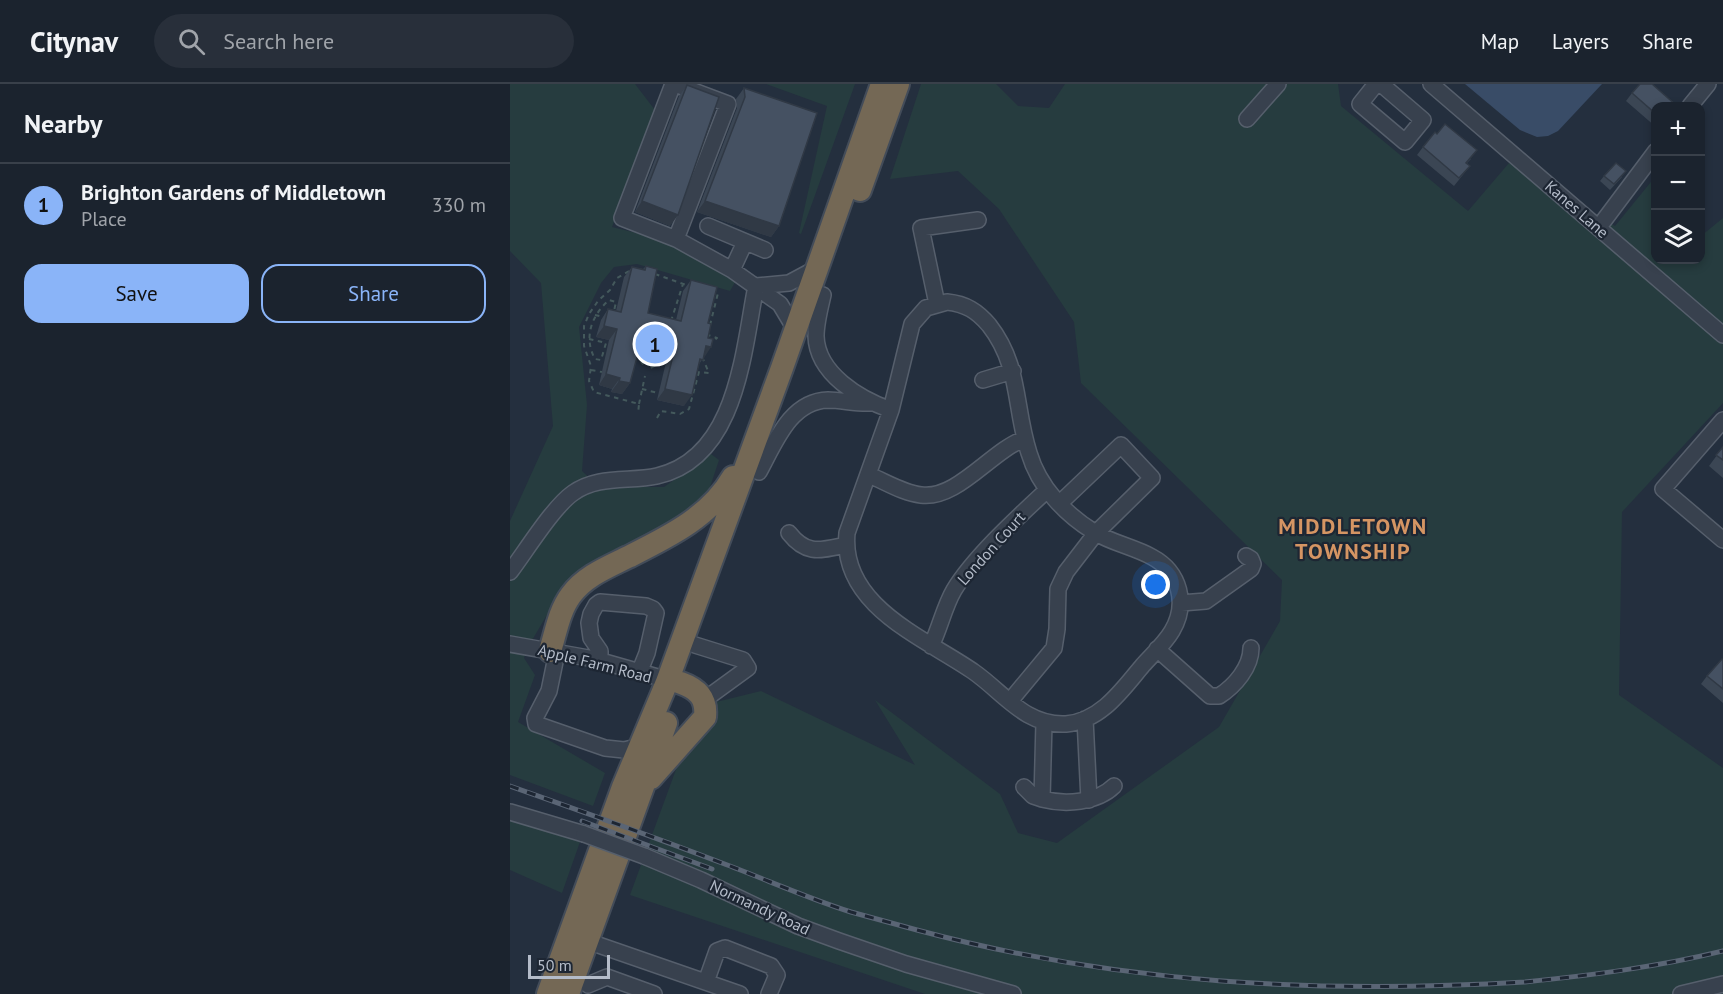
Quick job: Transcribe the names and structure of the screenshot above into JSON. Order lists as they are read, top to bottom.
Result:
{
  "streets": {
    "street": [
      "Kanes Lane",
      "London Court",
      "Apple Farm Road",
      "Normandy Road"
    ]
  },
  "districts": ["MIDDLETOWN TOWNSHIP"],
  "scale_bar": "50 m",
  "page": {
    "header": "Citynav",
    "search": "Search here",
    "nav": ["Map", "Layers", "Share"],
    "heading": "Nearby",
    "map_buttons": ["+", "−"],
    "list": [
      {
        "mark": "1",
        "name": "Brighton Gardens of Middletown",
        "note": "Place",
        "value": "330 m"
      }
    ],
    "buttons": ["Save", "Share"],
    "pins": "1",
    "scale": "50 m"
  }
}
